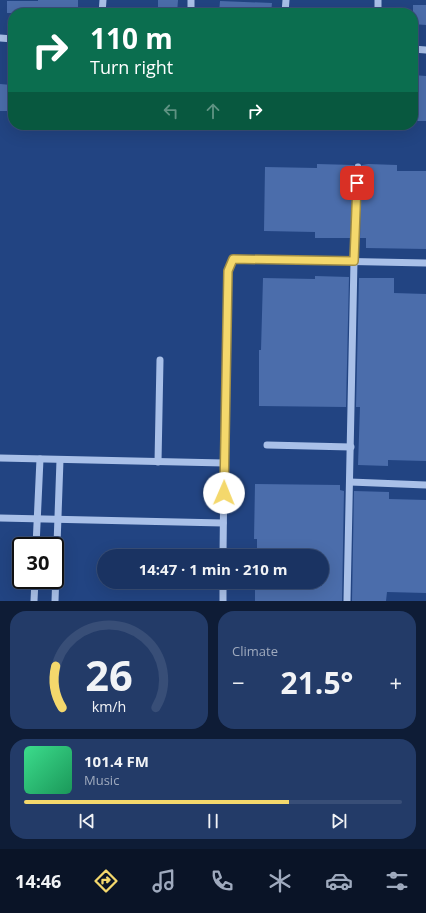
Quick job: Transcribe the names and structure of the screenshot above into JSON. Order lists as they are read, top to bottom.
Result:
{
  "page": {
    "turn": ["110 m", "Turn right"],
    "limit": "30",
    "trip": "14:47 · 1 min · 210 m",
    "tile": "Climate",
    "heat": ["−", "21.5°", "+"],
    "song": ["101.4 FM", "Music"],
    "tabs": "14:46",
    "gauge": ["26", "km/h"]
  }
}
